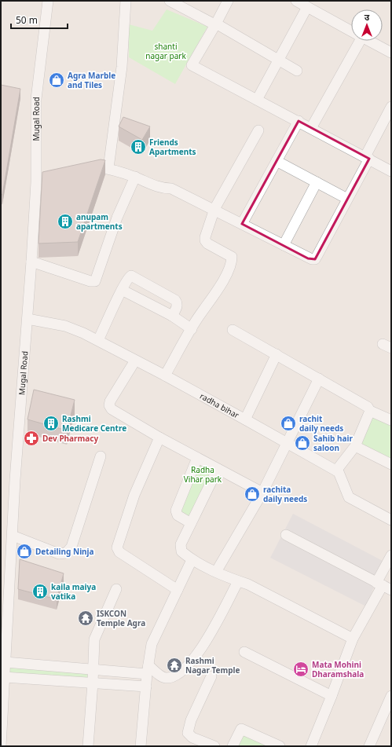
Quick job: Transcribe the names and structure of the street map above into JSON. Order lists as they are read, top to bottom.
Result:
{
  "streets": {
    "street": ["Mugal Road", "radha bihar"]
  },
  "crossings": [
    ["Mugal Road", "radha bihar"]
  ],
  "parks": ["shanti nagar park", "Radha Vihar park"],
  "places": {
    "shop": [
      "Agra Marble and Tiles",
      "rachit daily needs",
      "Sahib hair saloon",
      "rachita daily needs",
      "Detailing Ninja"
    ],
    "building": [
      "Friends Apartments",
      "anupam apartments",
      "Rashmi Medicare Centre",
      "kaila maiya vatika"
    ],
    "pharmacy": ["Dev Pharmacy"],
    "temple": ["ISKCON Temple Agra", "Rashmi Nagar Temple"],
    "hotel": ["Mata Mohini Dharamshala"]
  },
  "scale_bar": "50 m",
  "north": "top"
}
